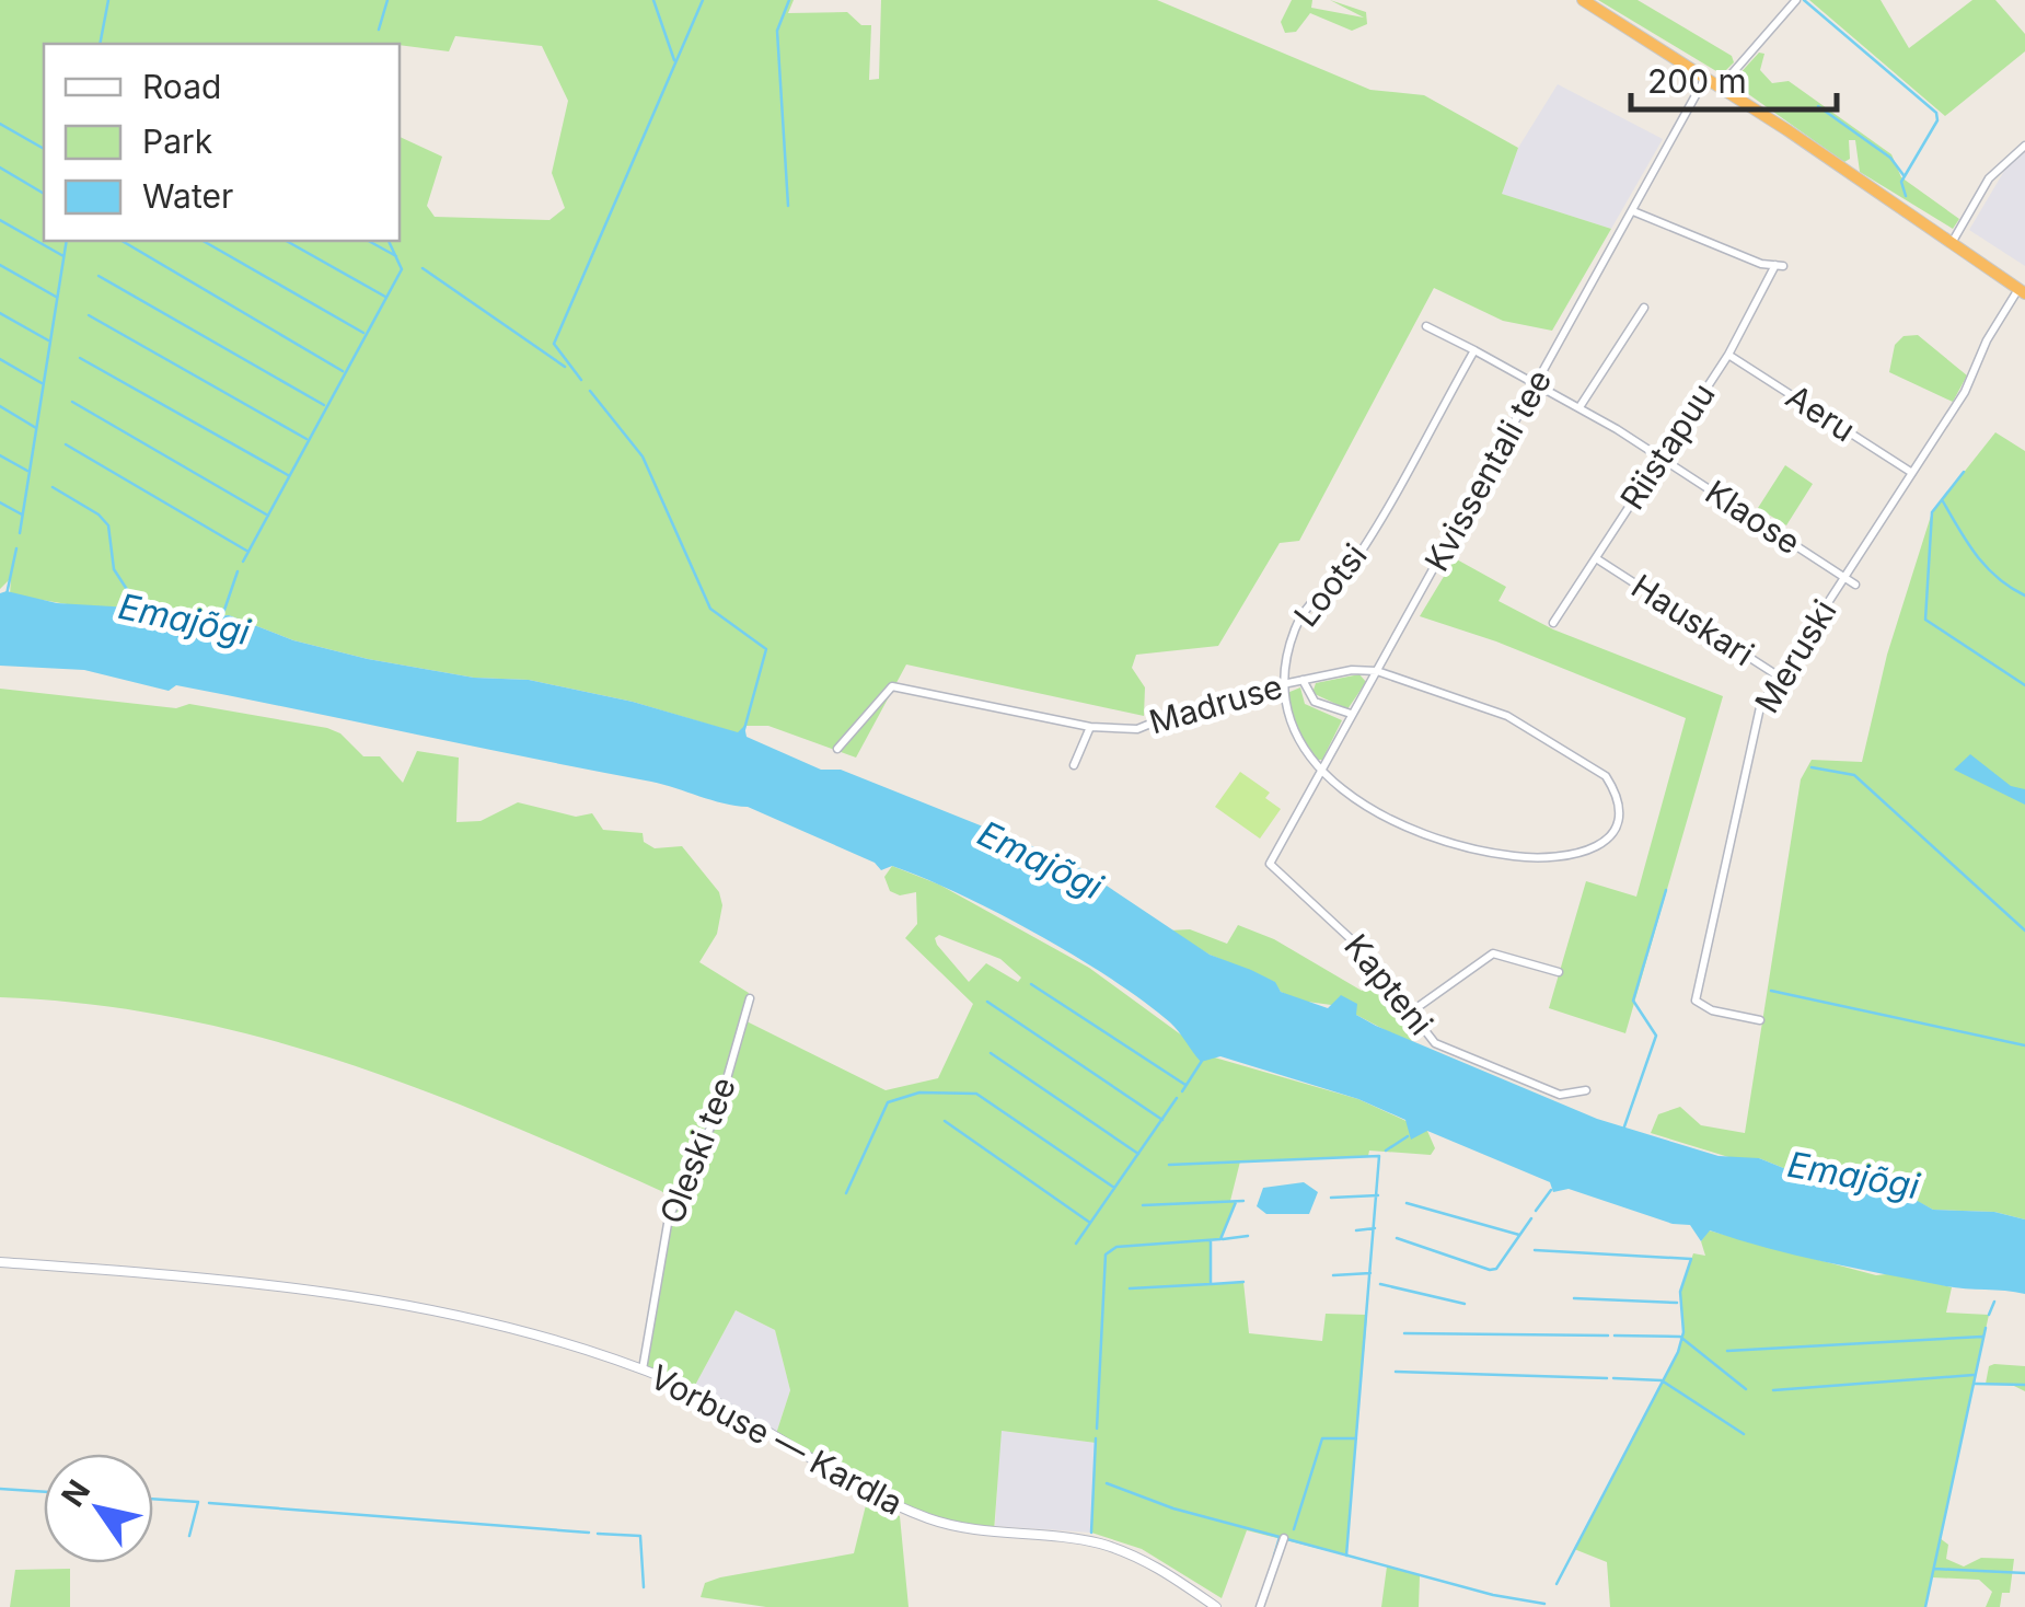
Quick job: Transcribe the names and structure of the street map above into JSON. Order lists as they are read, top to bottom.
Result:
{
  "streets": {
    "street": [
      "Aeru",
      "Riistapuu",
      "Kvissentali tee",
      "Klaose",
      "Lootsi",
      "Hauskari",
      "Meruski",
      "Madruse",
      "Kapteni",
      "Oleski tee",
      "Vorbuse — Kardla"
    ]
  },
  "crossings": [
    ["Aeru", "Riistapuu"],
    ["Aeru", "Meruski"],
    ["Riistapuu", "Kvissentali tee"],
    ["Riistapuu", "Klaose"],
    ["Riistapuu", "Hauskari"],
    ["Kvissentali tee", "Klaose"],
    ["Kvissentali tee", "Lootsi"],
    ["Kvissentali tee", "Madruse"],
    ["Kvissentali tee", "Kapteni"],
    ["Klaose", "Meruski"],
    ["Lootsi", "Madruse"],
    ["Hauskari", "Meruski"],
    ["Oleski tee", "Vorbuse — Kardla"]
  ],
  "water": ["Emajõgi"],
  "legend": ["Road", "Park", "Water"],
  "scale_bar": "200 m",
  "north": "top left"
}
